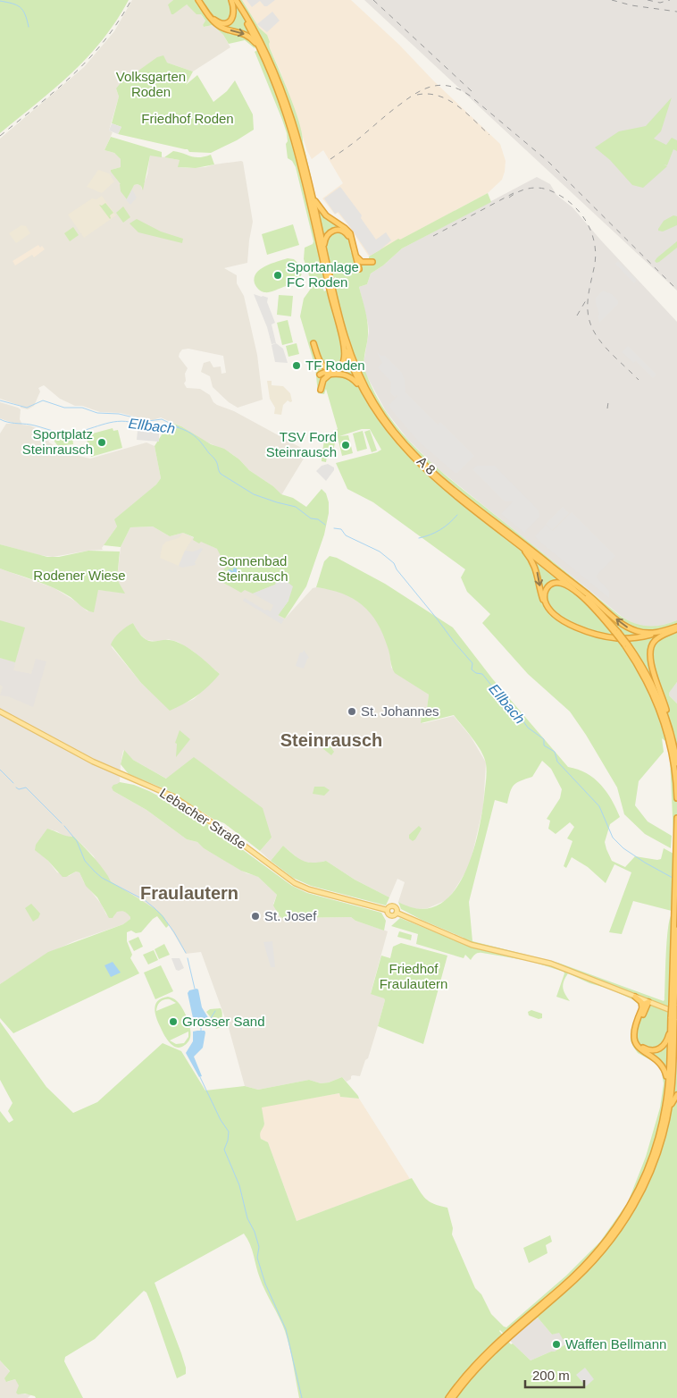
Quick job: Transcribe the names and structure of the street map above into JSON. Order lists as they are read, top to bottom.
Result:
{
  "streets": {
    "highway": ["A 8"],
    "main road": ["Lebacher Straße"]
  },
  "districts": ["Steinrausch", "Fraulautern"],
  "water": ["Ellbach"],
  "parks": [
    "Volksgarten Roden",
    "Friedhof Roden",
    "Sonnenbad Steinrausch",
    "Rodener Wiese",
    "Friedhof Fraulautern"
  ],
  "places": [
    "Sportanlage FC Roden",
    "TF Roden",
    "Sportplatz Steinrausch",
    "TSV Ford Steinrausch",
    "St. Johannes",
    "St. Josef",
    "Grosser Sand",
    "Waffen Bellmann"
  ],
  "scale_bar": "200 m"
}
